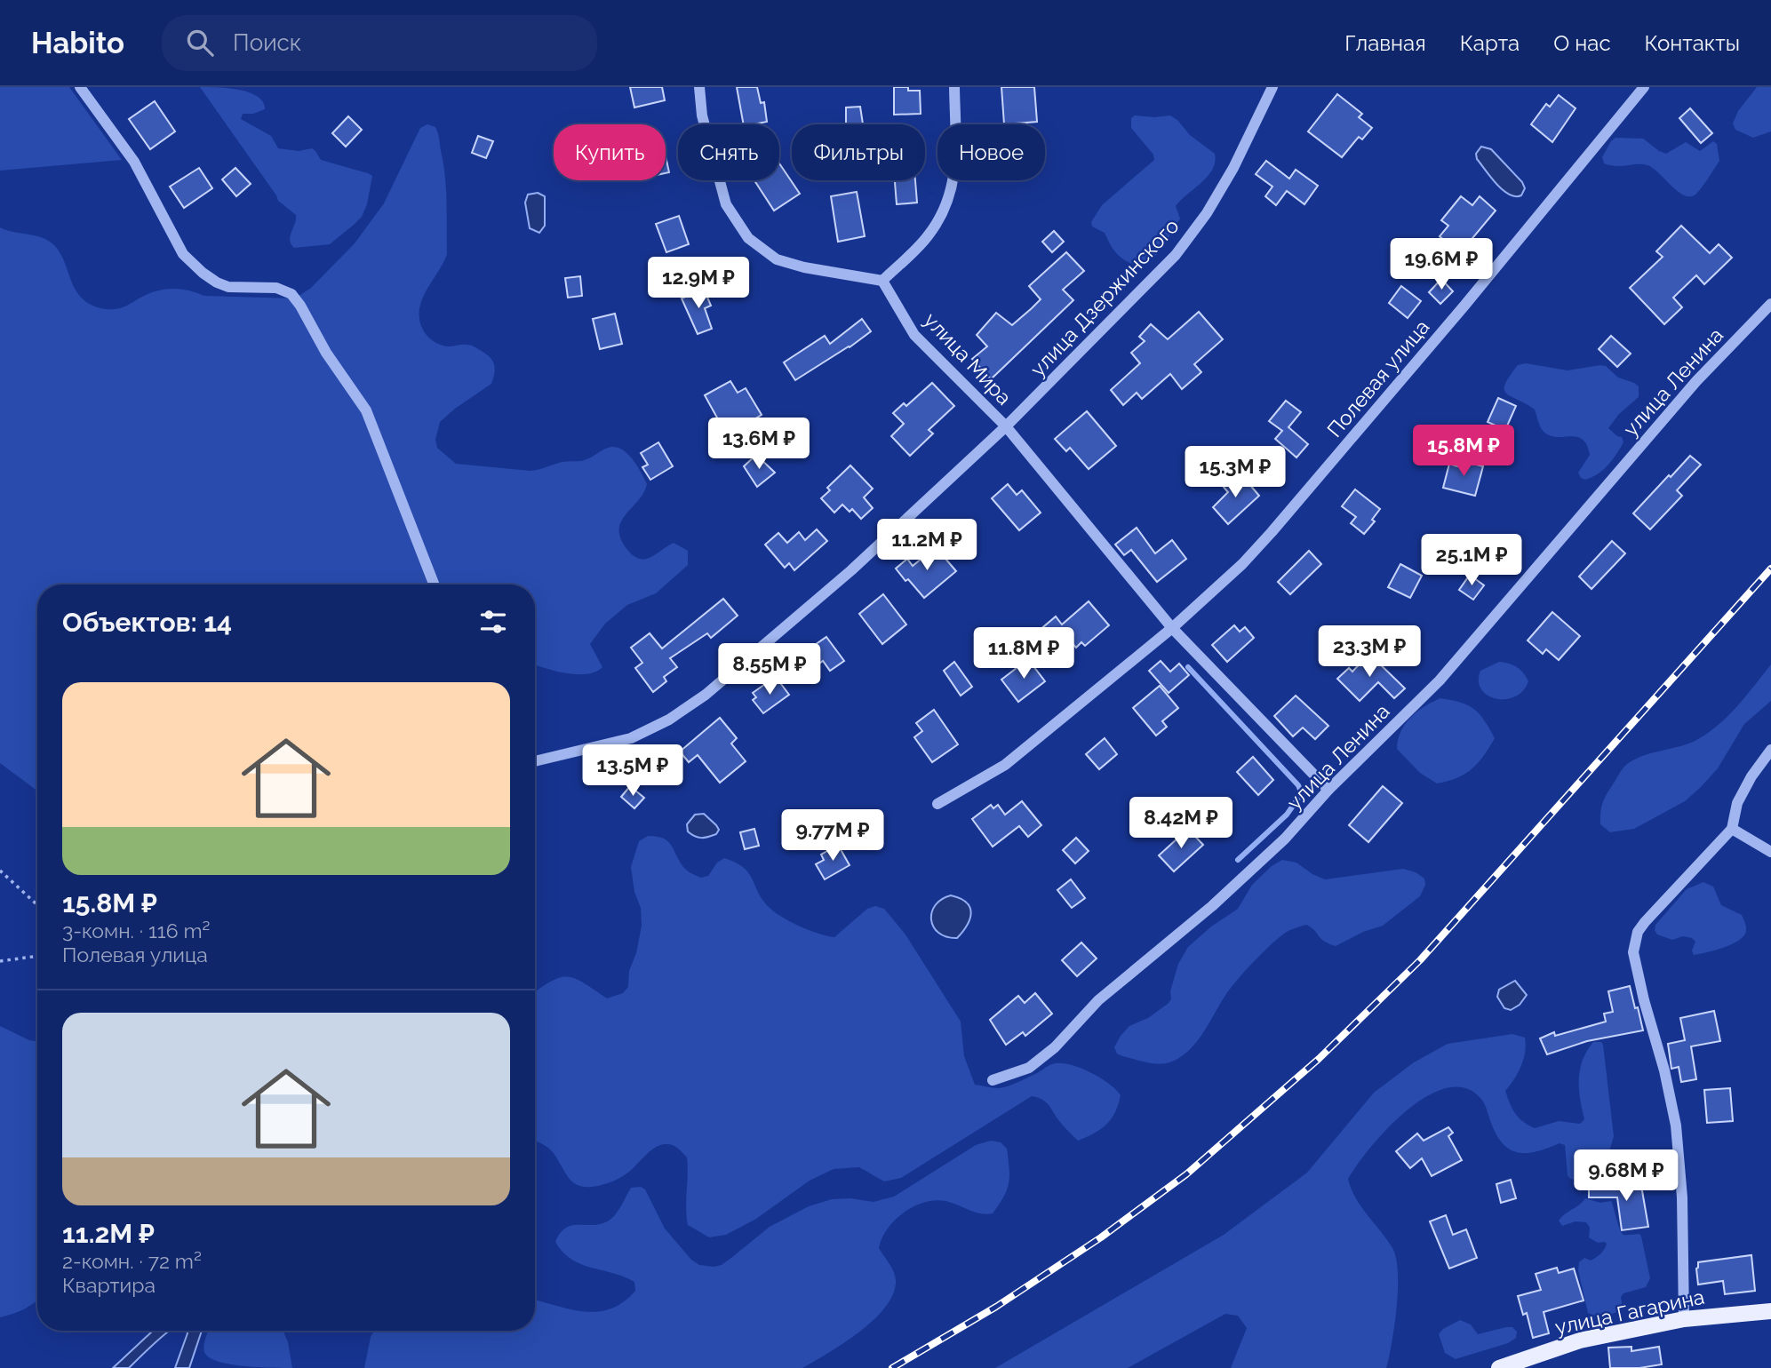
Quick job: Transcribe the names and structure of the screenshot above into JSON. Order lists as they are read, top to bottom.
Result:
{
  "streets": {
    "main road": ["улица Гагарина"],
    "street": [
      "улица Дзержинского",
      "улица Мира",
      "Полевая улица",
      "улица Ленина"
    ]
  },
  "crossings": [
    ["улица Дзержинского", "улица Мира"],
    ["улица Мира", "Полевая улица"],
    ["улица Мира", "улица Ленина"]
  ],
  "page": {
    "header": "Habito",
    "search": "Поиск",
    "nav": [
      "Главная",
      "Карта",
      "О нас",
      "Контакты"
    ],
    "chip": [
      "Купить",
      "Снять",
      "Фильтры",
      "Новое"
    ],
    "price": [
      "19.6M ₽",
      "12.9M ₽",
      "13.6M ₽",
      "15.8M ₽",
      "15.3M ₽",
      "11.2M ₽",
      "25.1M ₽",
      "23.3M ₽",
      "11.8M ₽",
      "8.55M ₽",
      "13.5M ₽",
      "8.42M ₽",
      "9.77M ₽",
      "9.68M ₽"
    ],
    "heading": "Объектов: 14",
    "list": [
      {
        "name": "15.8M ₽",
        "note": "3-комн. · 116 m² · Полевая улица"
      },
      {
        "name": "11.2M ₽",
        "note": "2-комн. · 72 m² · Квартира"
      }
    ]
  }
}
